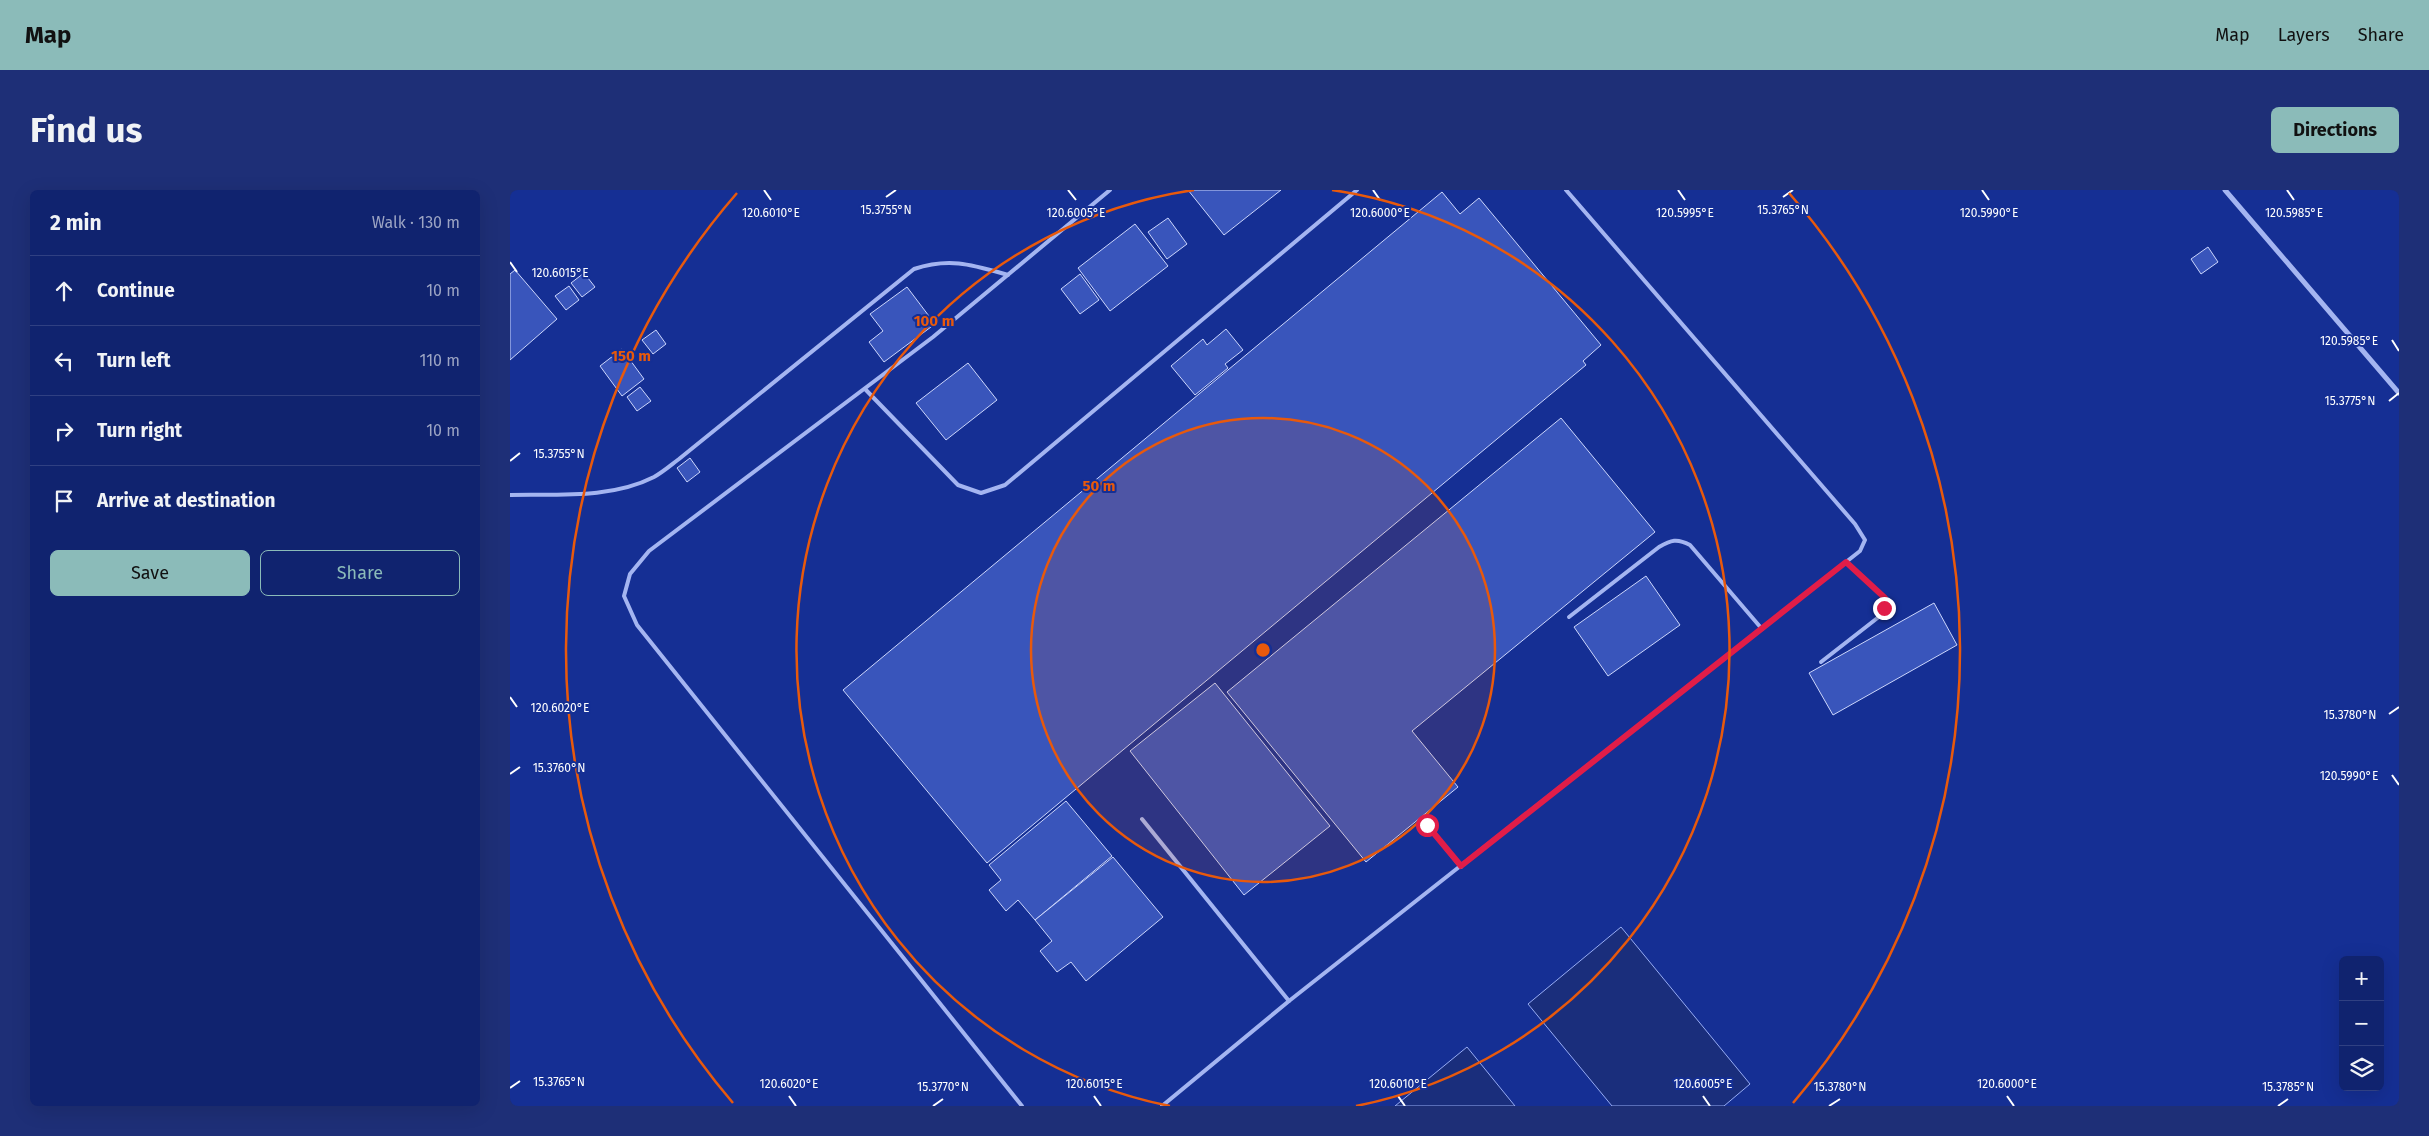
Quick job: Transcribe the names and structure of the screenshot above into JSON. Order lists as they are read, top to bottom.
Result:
{
  "page": {
    "header": "Map",
    "nav": ["Map", "Layers", "Share"],
    "buttons": [
      "Directions",
      ["Save", "Share"]
    ],
    "title": "Find us",
    "heading": ["2 min", "Walk · 130 m"],
    "list": [
      ["Continue", "10 m"],
      ["Turn left", "110 m"],
      ["Turn right", "10 m"],
      "Arrive at destination"
    ],
    "map_buttons": ["+", "−"]
  },
  "coordinates": [
    "15.3755°N",
    "15.3765°N",
    "120.6010°E",
    "120.6005°E",
    "120.6000°E",
    "120.5995°E",
    "120.5990°E",
    "120.5985°E",
    "120.6015°E",
    "15.3775°N",
    "120.6020°E",
    "15.3780°N",
    "15.3760°N",
    "15.3770°N",
    "15.3785°N"
  ],
  "rings": ["100 m", "150 m", "50 m"]
}
